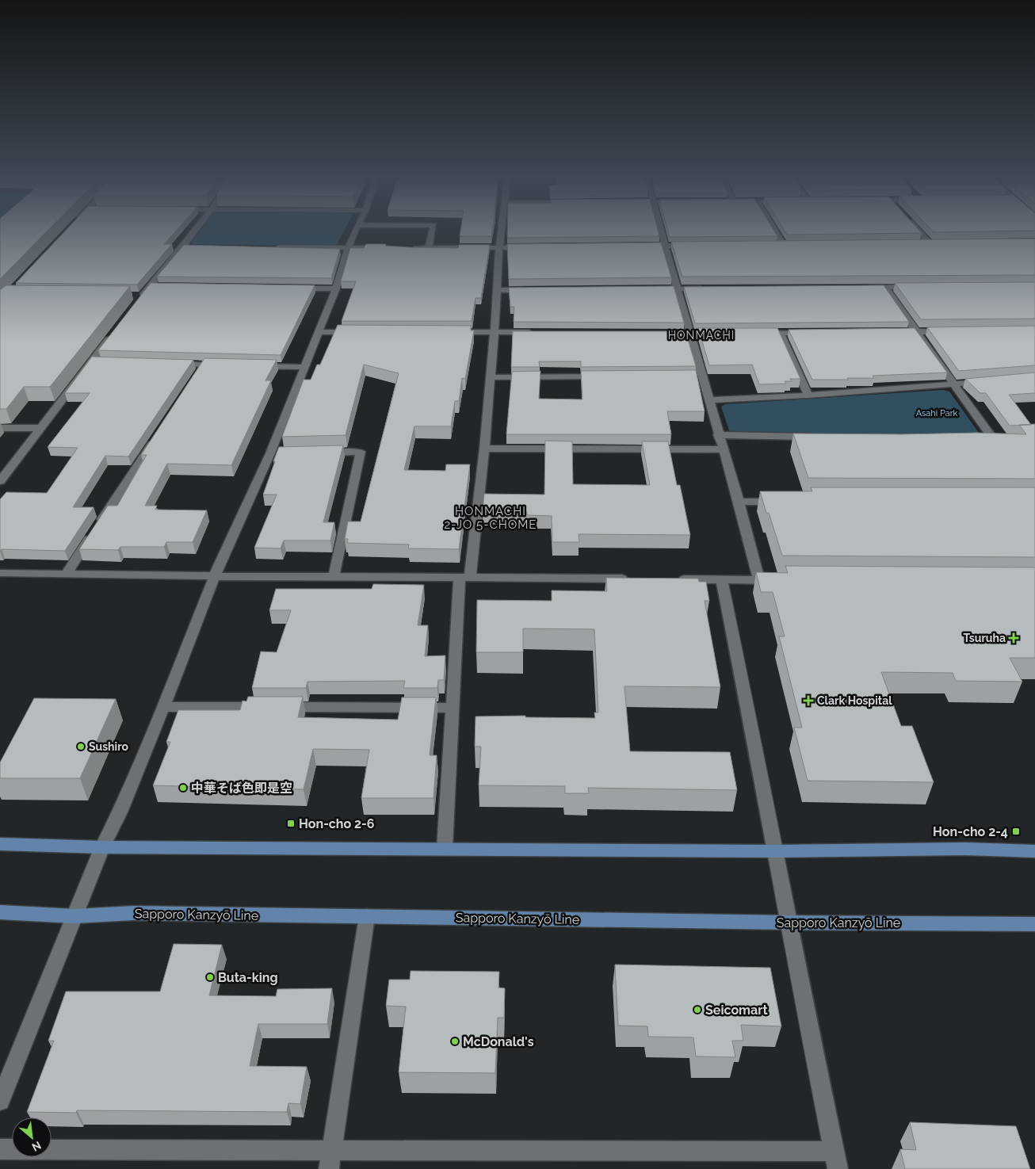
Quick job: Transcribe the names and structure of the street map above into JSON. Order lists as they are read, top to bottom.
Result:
{
  "streets": {
    "main road": ["Sapporo Kanzyō Line"]
  },
  "districts": ["HONMACHI", "HONMACHI 2-JO 5-CHOME"],
  "parks": ["Asahi Park"],
  "places": {
    "health": ["Tsuruha", "Clark Hospital"],
    "other": [
      "Sushiro",
      "中華そば色即是空",
      "Buta-king",
      "Seicomart",
      "McDonald's"
    ],
    "transit": ["Hon-cho 2-6", "Hon-cho 2-4"]
  },
  "north": "bottom right"
}
